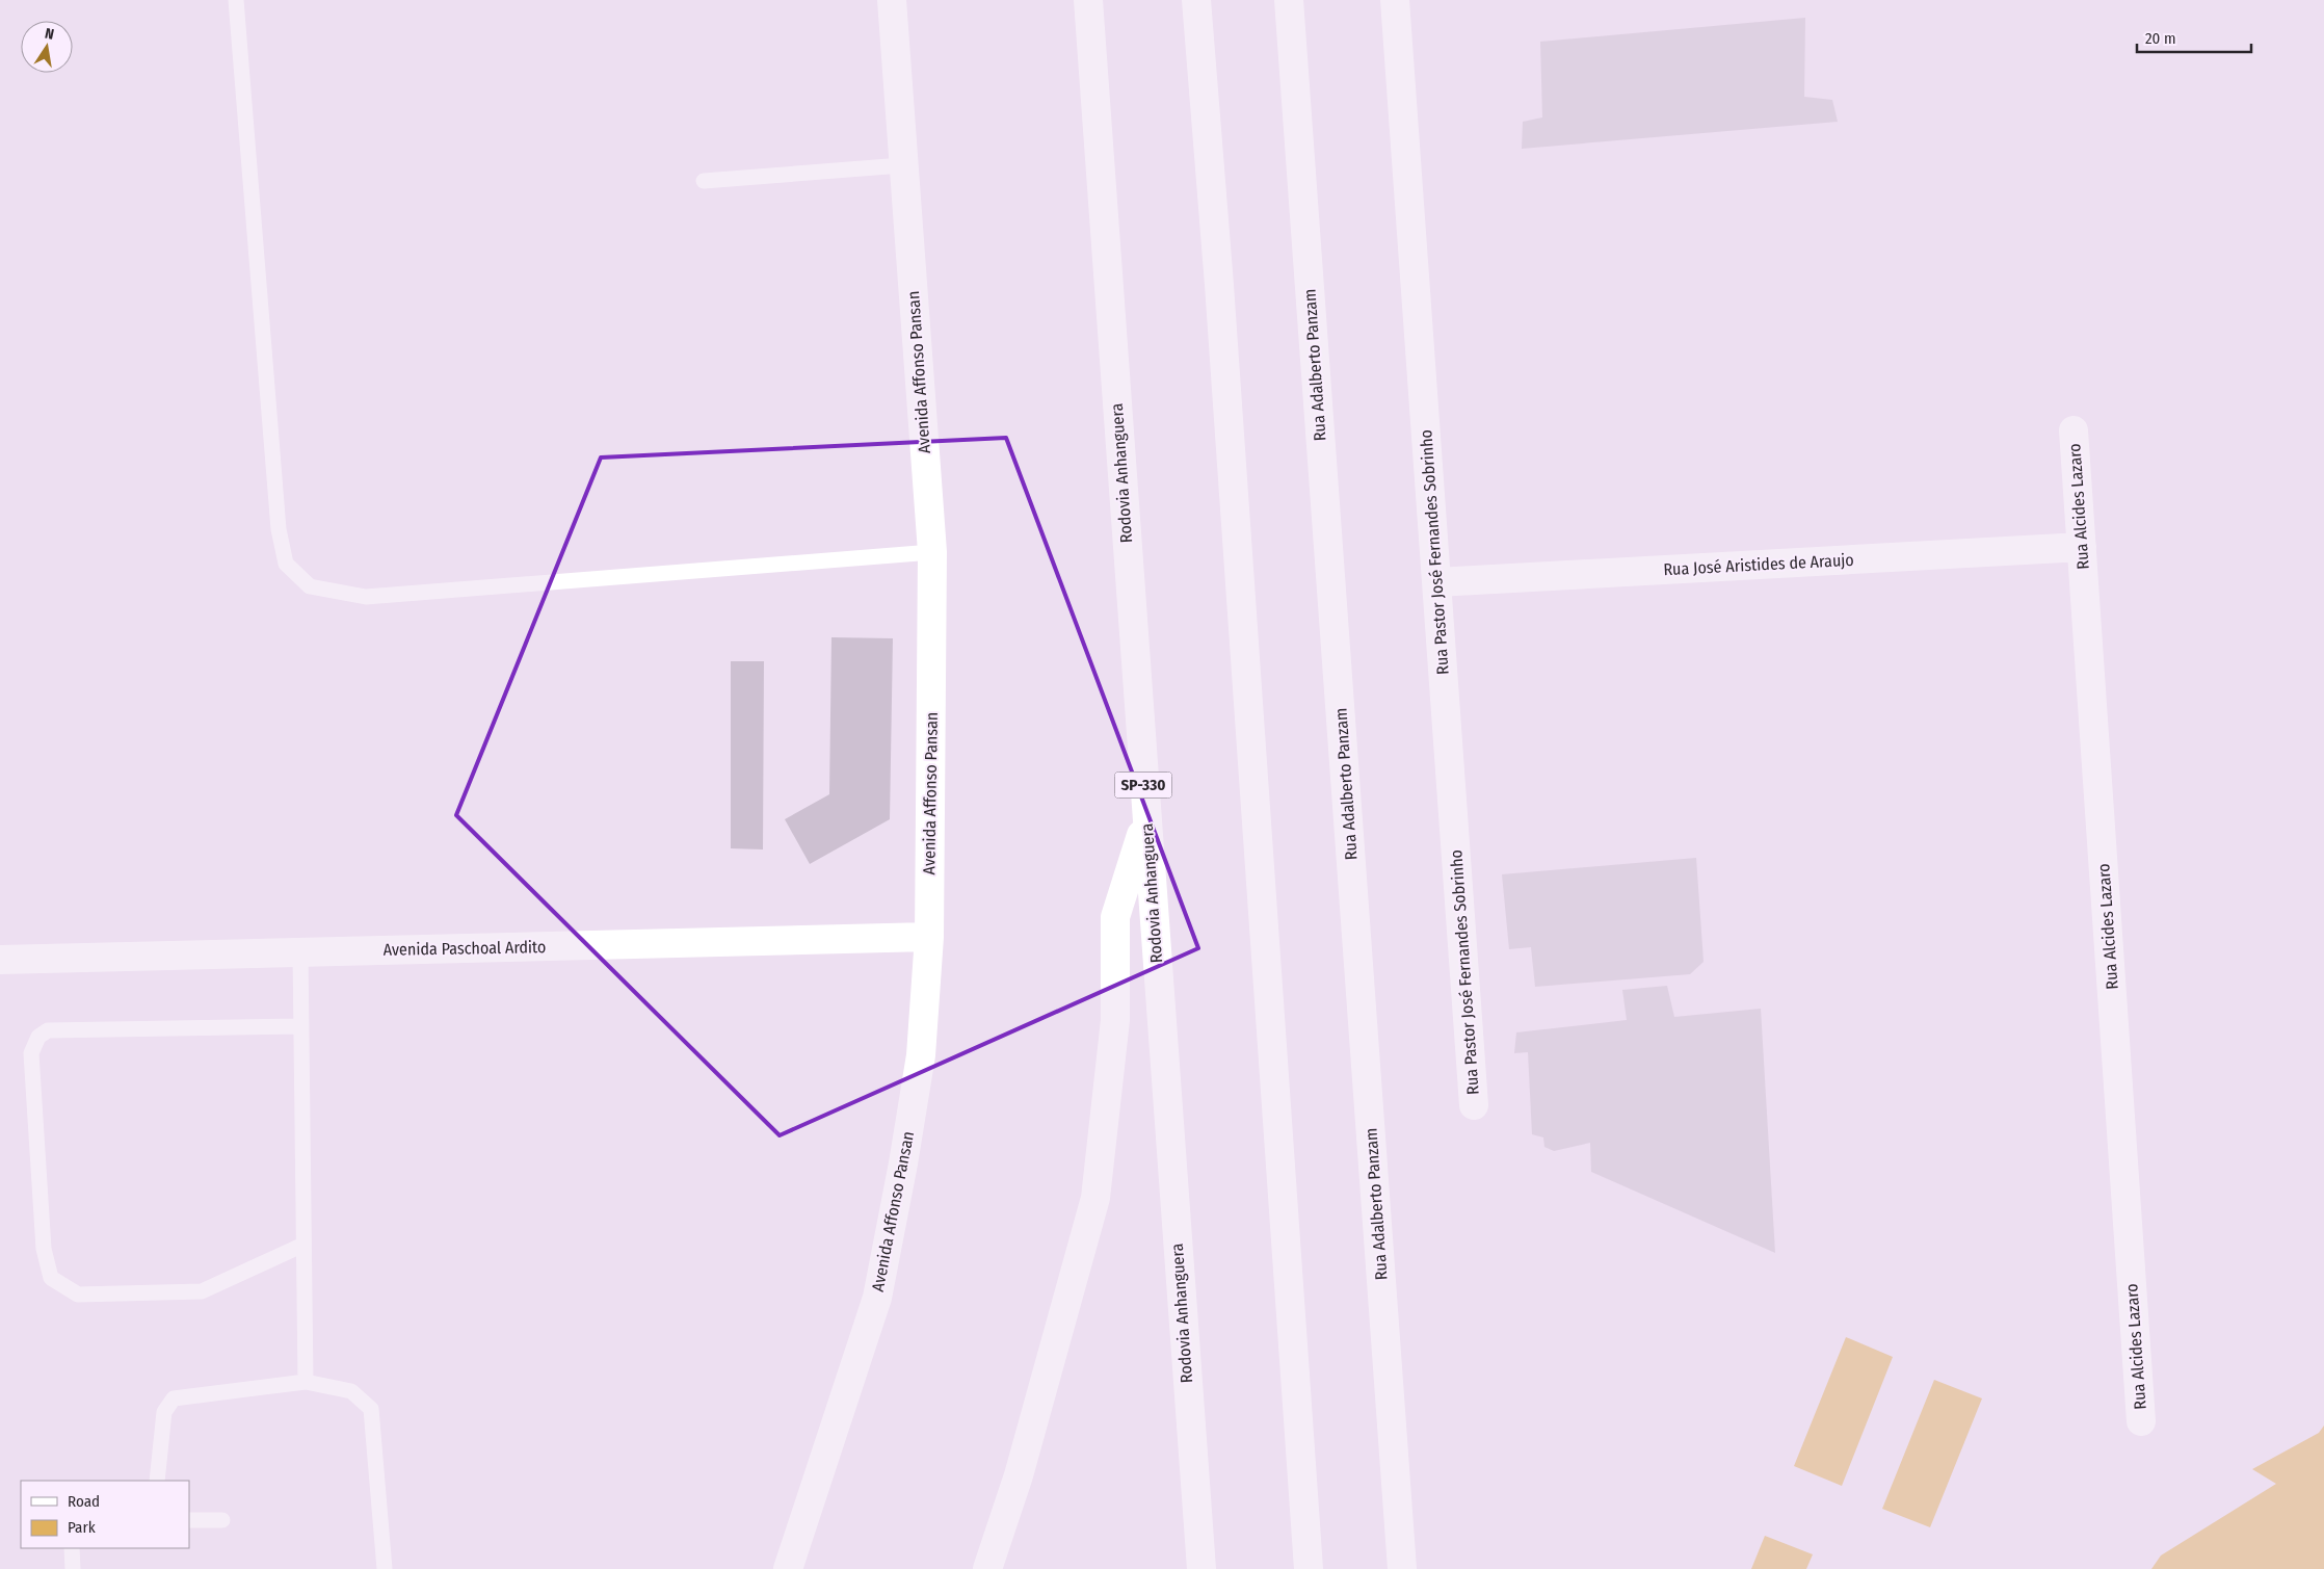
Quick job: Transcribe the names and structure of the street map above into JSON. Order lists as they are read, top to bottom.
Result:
{
  "streets": {
    "main road": [
      "Rua Adalberto Panzam",
      "Avenida Affonso Pansan",
      "Rodovia Anhanguera",
      "Rua Alcides Lazaro",
      "Rua Pastor José Fernandes Sobrinho",
      "Rua José Aristides de Araujo",
      "SP-330",
      "Avenida Paschoal Ardito"
    ]
  },
  "crossings": [
    ["Avenida Affonso Pansan", "Avenida Paschoal Ardito"],
    ["Rua Alcides Lazaro", "Rua José Aristides de Araujo"],
    ["Rua Pastor José Fernandes Sobrinho", "Rua José Aristides de Araujo"]
  ],
  "legend": ["Road", "Park"],
  "scale_bar": "20 m",
  "north": "top"
}
